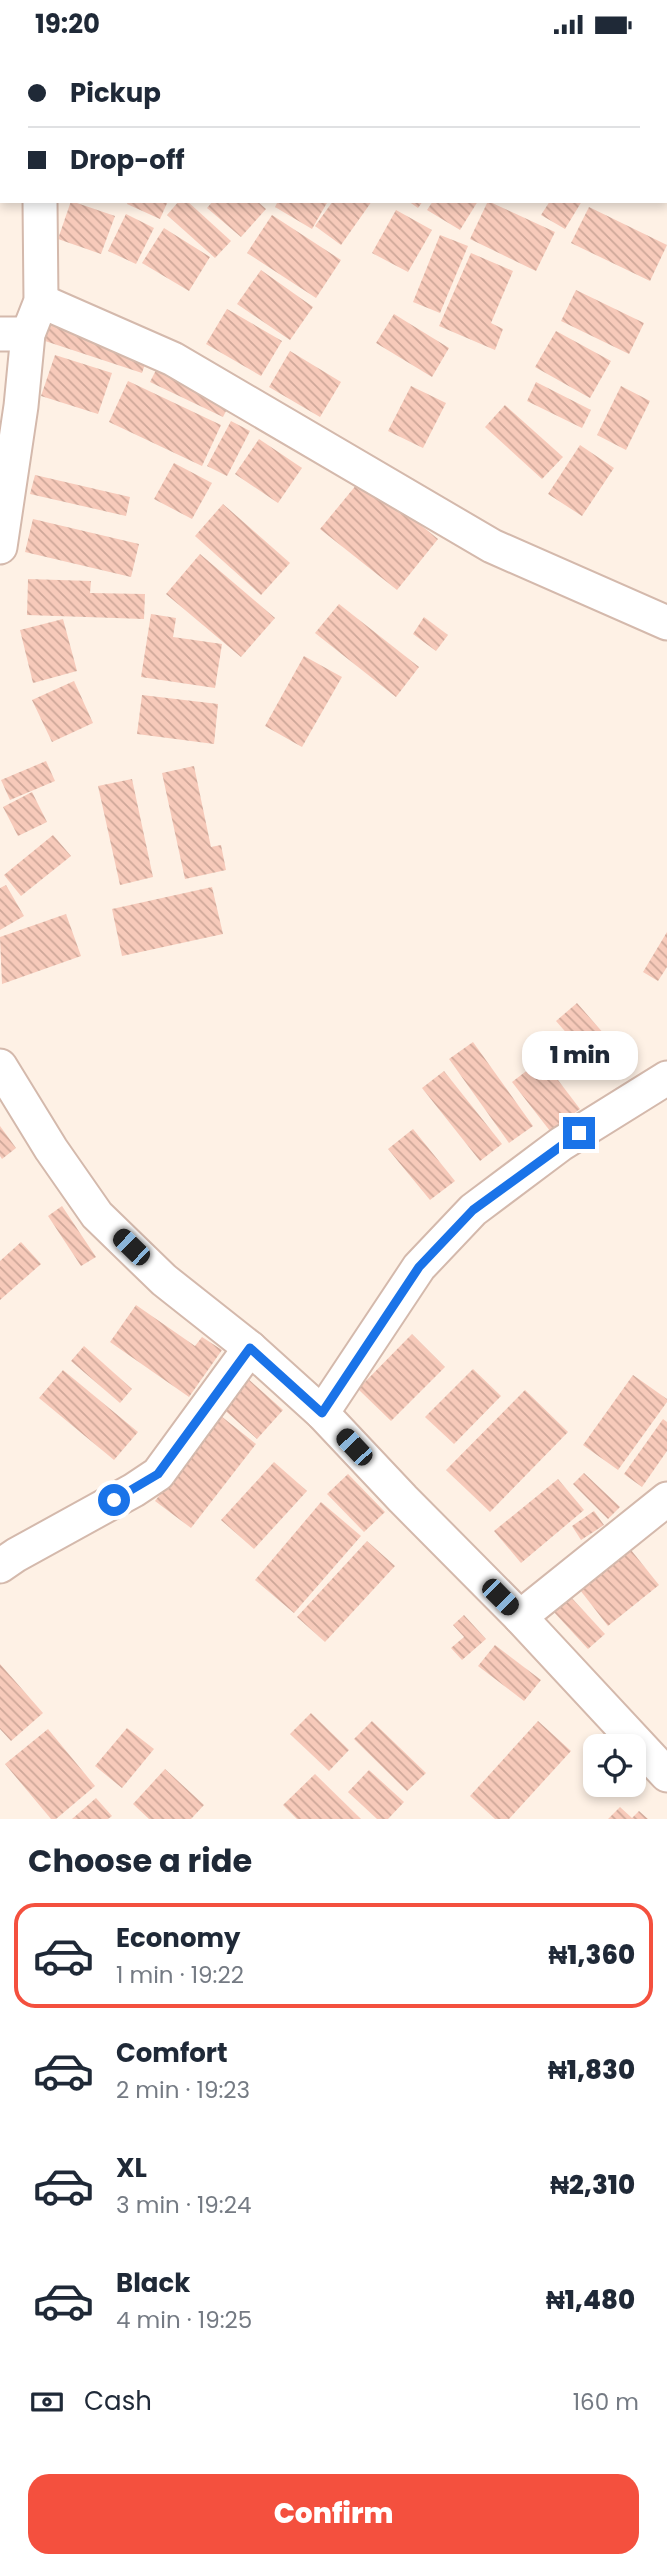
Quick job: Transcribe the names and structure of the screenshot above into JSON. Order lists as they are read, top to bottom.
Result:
{
  "page": {
    "status": "19:20",
    "banner": ["Pickup", "Drop-off"],
    "bubble": "1 min",
    "heading": "Choose a ride",
    "list": [
      {
        "name": "Economy",
        "note": "1 min · 19:22",
        "value": "₦1,360"
      },
      {
        "name": "Comfort",
        "note": "2 min · 19:23",
        "value": "₦1,830"
      },
      {
        "name": "XL",
        "note": "3 min · 19:24",
        "value": "₦2,310"
      },
      {
        "name": "Black",
        "note": "4 min · 19:25",
        "value": "₦1,480"
      }
    ],
    "pay": ["Cash", "160 m"],
    "buttons": "Confirm"
  }
}
